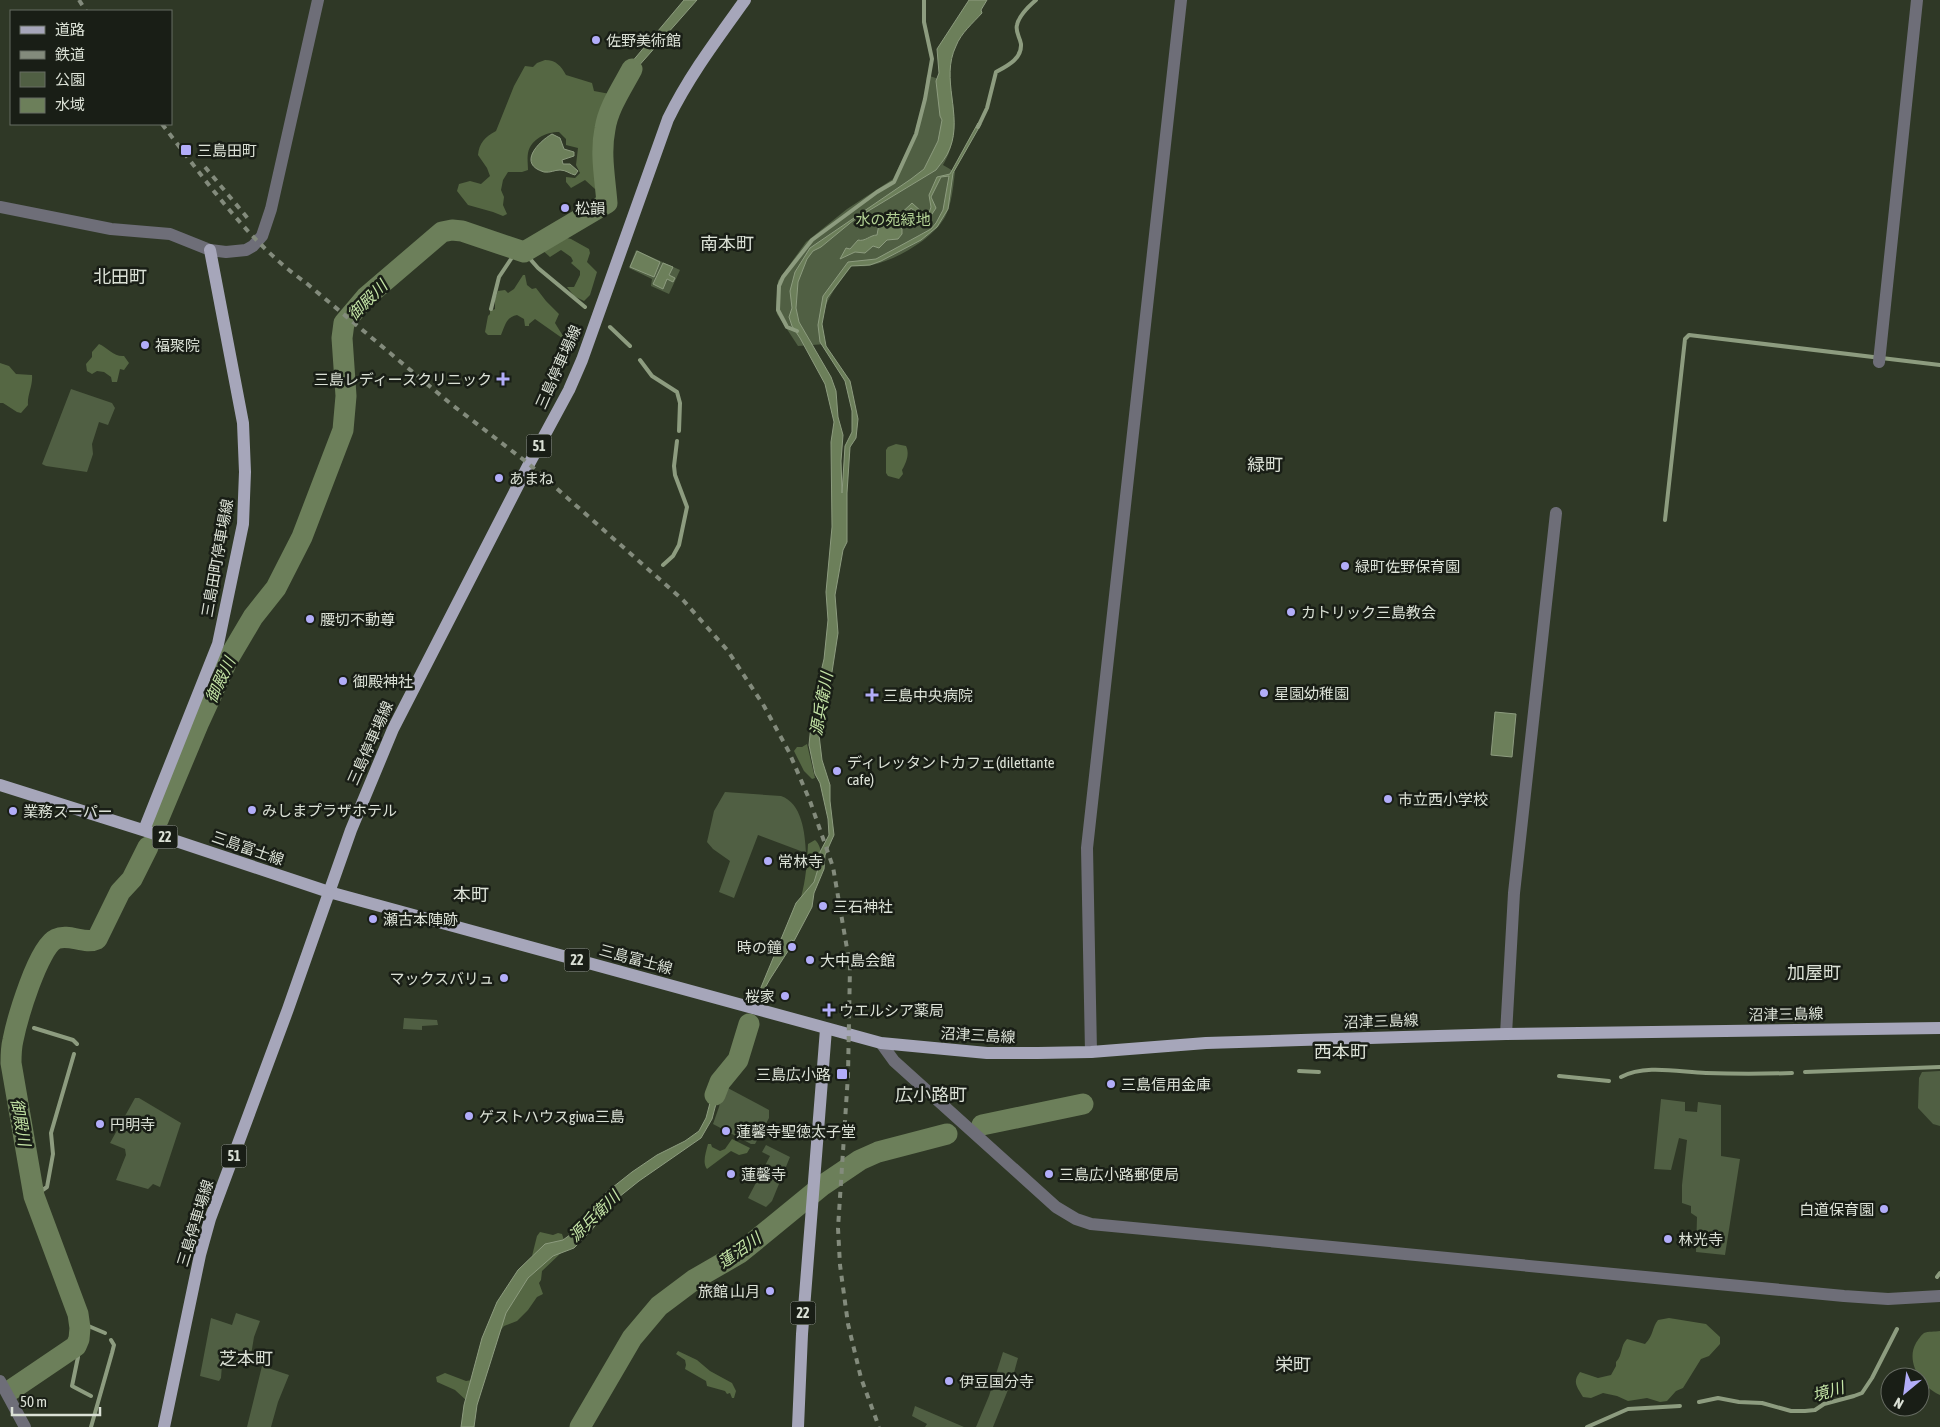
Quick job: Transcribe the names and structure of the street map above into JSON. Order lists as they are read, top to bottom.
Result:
{
  "streets": {
    "main road": [
      "三島停車場線",
      "51",
      "三島田町停車場線",
      "22",
      "三島富士線",
      "沼津三島線"
    ]
  },
  "crossings": [
    ["三島停車場線", "三島富士線"],
    ["三島田町停車場線", "三島富士線"],
    ["22", "三島富士線"],
    ["22", "沼津三島線"],
    ["三島富士線", "沼津三島線"]
  ],
  "districts": [
    "南本町",
    "北田町",
    "緑町",
    "本町",
    "加屋町",
    "西本町",
    "広小路町",
    "芝本町",
    "栄町"
  ],
  "water": [
    "御殿川",
    "源兵衛川",
    "蓮沼川",
    "境川"
  ],
  "parks": ["水の苑緑地"],
  "places": {
    "other": [
      "佐野美術館",
      "松韻",
      "福聚院",
      "あまね",
      "緑町佐野保育園",
      "カトリック三島教会",
      "腰切不動尊",
      "御殿神社",
      "星園幼稚園",
      "ディレッタントカフェ(dilettante cafe)",
      "市立西小学校",
      "みしまプラザホテル",
      "業務スーパー",
      "常林寺",
      "三石神社",
      "瀬古本陣跡",
      "時の鐘",
      "大中島会館",
      "マックスバリュ",
      "桜家",
      "三島信用金庫",
      "ゲストハウスgiwa三島",
      "円明寺",
      "蓮馨寺聖徳太子堂",
      "蓮馨寺",
      "三島広小路郵便局",
      "白道保育園",
      "林光寺",
      "旅館 山月",
      "伊豆国分寺"
    ],
    "transit": ["三島田町", "三島広小路"],
    "health": ["三島レディースクリニック", "三島中央病院", "ウエルシア薬局"]
  },
  "legend": [
    "道路",
    "鉄道",
    "公園",
    "水域"
  ],
  "scale_bar": "50 m",
  "north": "bottom left"
}
